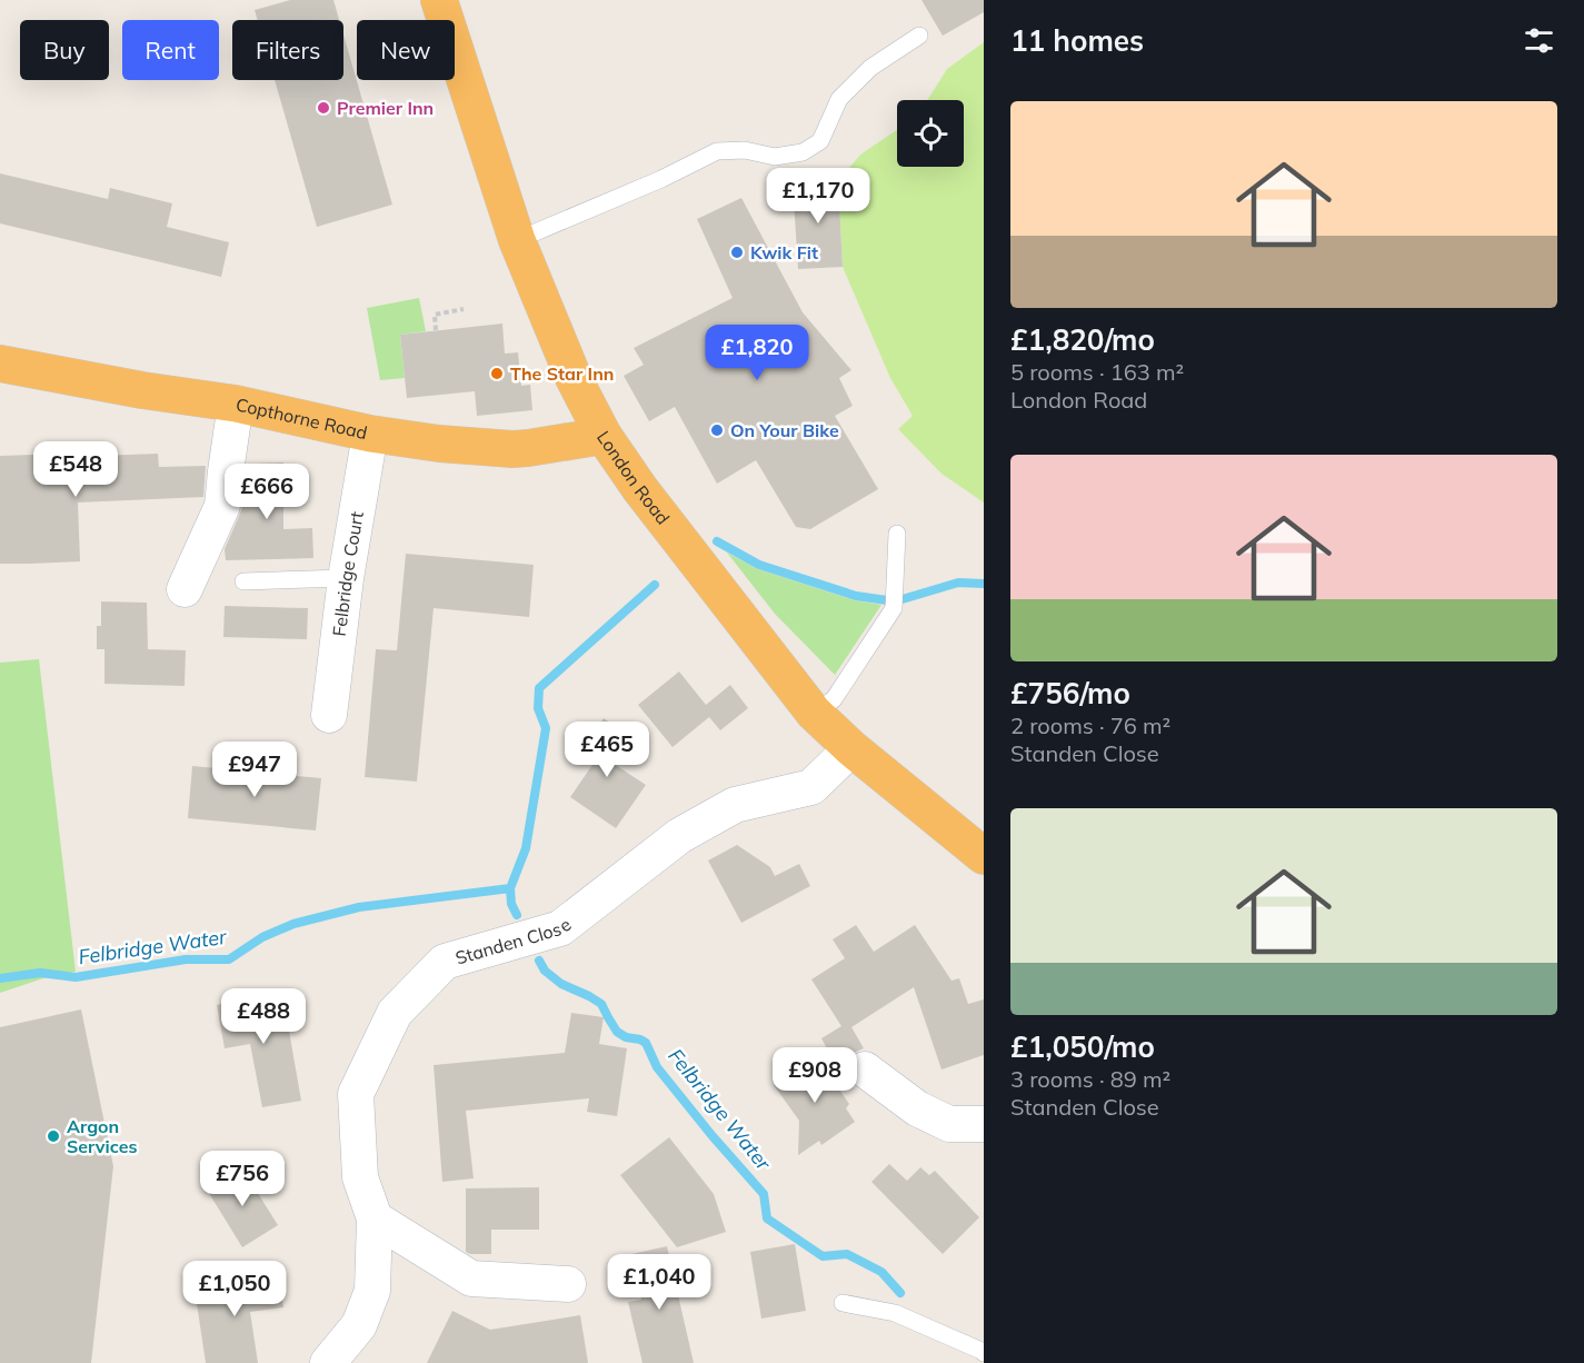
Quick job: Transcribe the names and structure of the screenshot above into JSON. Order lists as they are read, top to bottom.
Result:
{
  "streets": {
    "highway": ["Copthorne Road", "London Road"],
    "street": ["Felbridge Court", "Standen Close"]
  },
  "crossings": [
    ["Copthorne Road", "London Road"],
    ["Copthorne Road", "Felbridge Court"],
    ["London Road", "Standen Close"]
  ],
  "water": ["Felbridge Water"],
  "places": [
    "Premier Inn",
    "Kwik Fit",
    "The Star Inn",
    "On Your Bike",
    "Argon Services"
  ],
  "page": {
    "heading": "11 homes",
    "chip": [
      "Buy",
      "Rent",
      "Filters",
      "New"
    ],
    "list": [
      {
        "name": "£1,820/mo",
        "note": "5 rooms · 163 m² · London Road"
      },
      {
        "name": "£756/mo",
        "note": "2 rooms · 76 m² · Standen Close"
      },
      {
        "name": "£1,050/mo",
        "note": "3 rooms · 89 m² · Standen Close"
      }
    ],
    "price": [
      "£1,170",
      "£1,820",
      "£548",
      "£666",
      "£465",
      "£947",
      "£488",
      "£908",
      "£756",
      "£1,040",
      "£1,050"
    ]
  }
}
